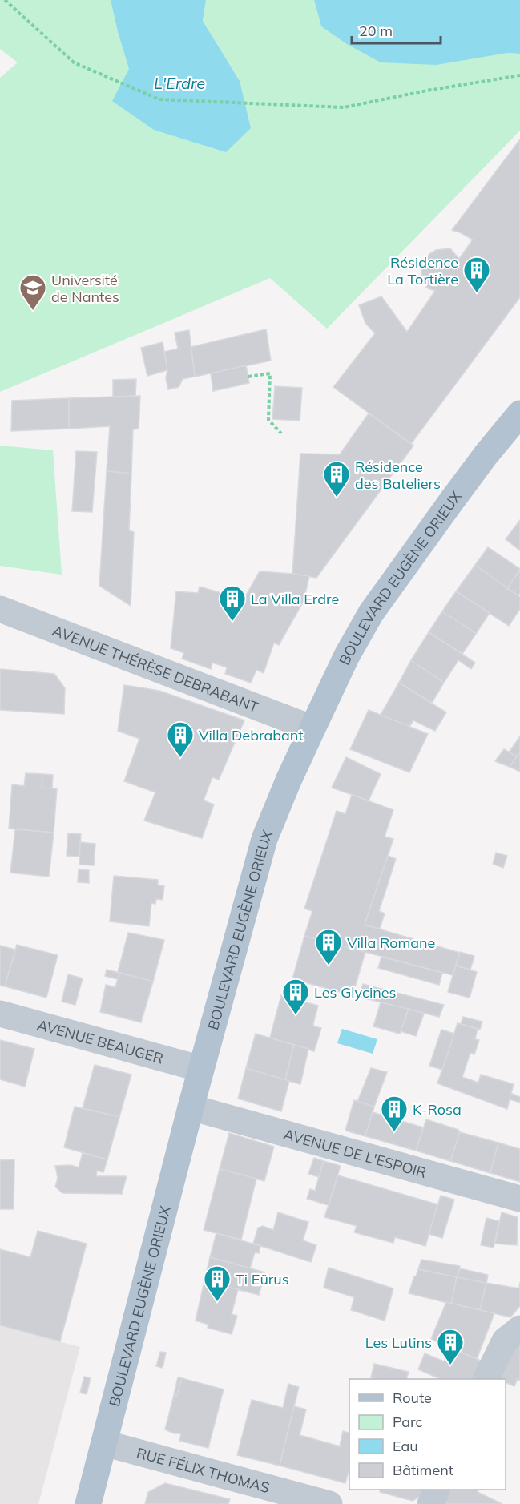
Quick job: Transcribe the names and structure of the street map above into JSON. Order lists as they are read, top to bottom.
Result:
{
  "streets": {
    "main road": ["BOULEVARD EUGÈNE ORIEUX"],
    "street": [
      "AVENUE THÉRÈSE DEBRABANT",
      "AVENUE BEAUGER",
      "AVENUE DE L'ESPOIR",
      "RUE FÉLIX THOMAS"
    ]
  },
  "crossings": [
    ["BOULEVARD EUGÈNE ORIEUX", "AVENUE THÉRÈSE DEBRABANT"],
    ["BOULEVARD EUGÈNE ORIEUX", "AVENUE BEAUGER"],
    ["BOULEVARD EUGÈNE ORIEUX", "AVENUE DE L'ESPOIR"],
    ["BOULEVARD EUGÈNE ORIEUX", "RUE FÉLIX THOMAS"]
  ],
  "water": ["L'Erdre"],
  "places": {
    "building": [
      "Résidence La Tortière",
      "Résidence des Bateliers",
      "La Villa Erdre",
      "Villa Debrabant",
      "Villa Romane",
      "Les Glycines",
      "K-Rosa",
      "Ti Eürus",
      "Les Lutins"
    ],
    "school or university": ["Université de Nantes"]
  },
  "legend": [
    "Route",
    "Parc",
    "Eau",
    "Bâtiment"
  ],
  "scale_bar": "20 m"
}
